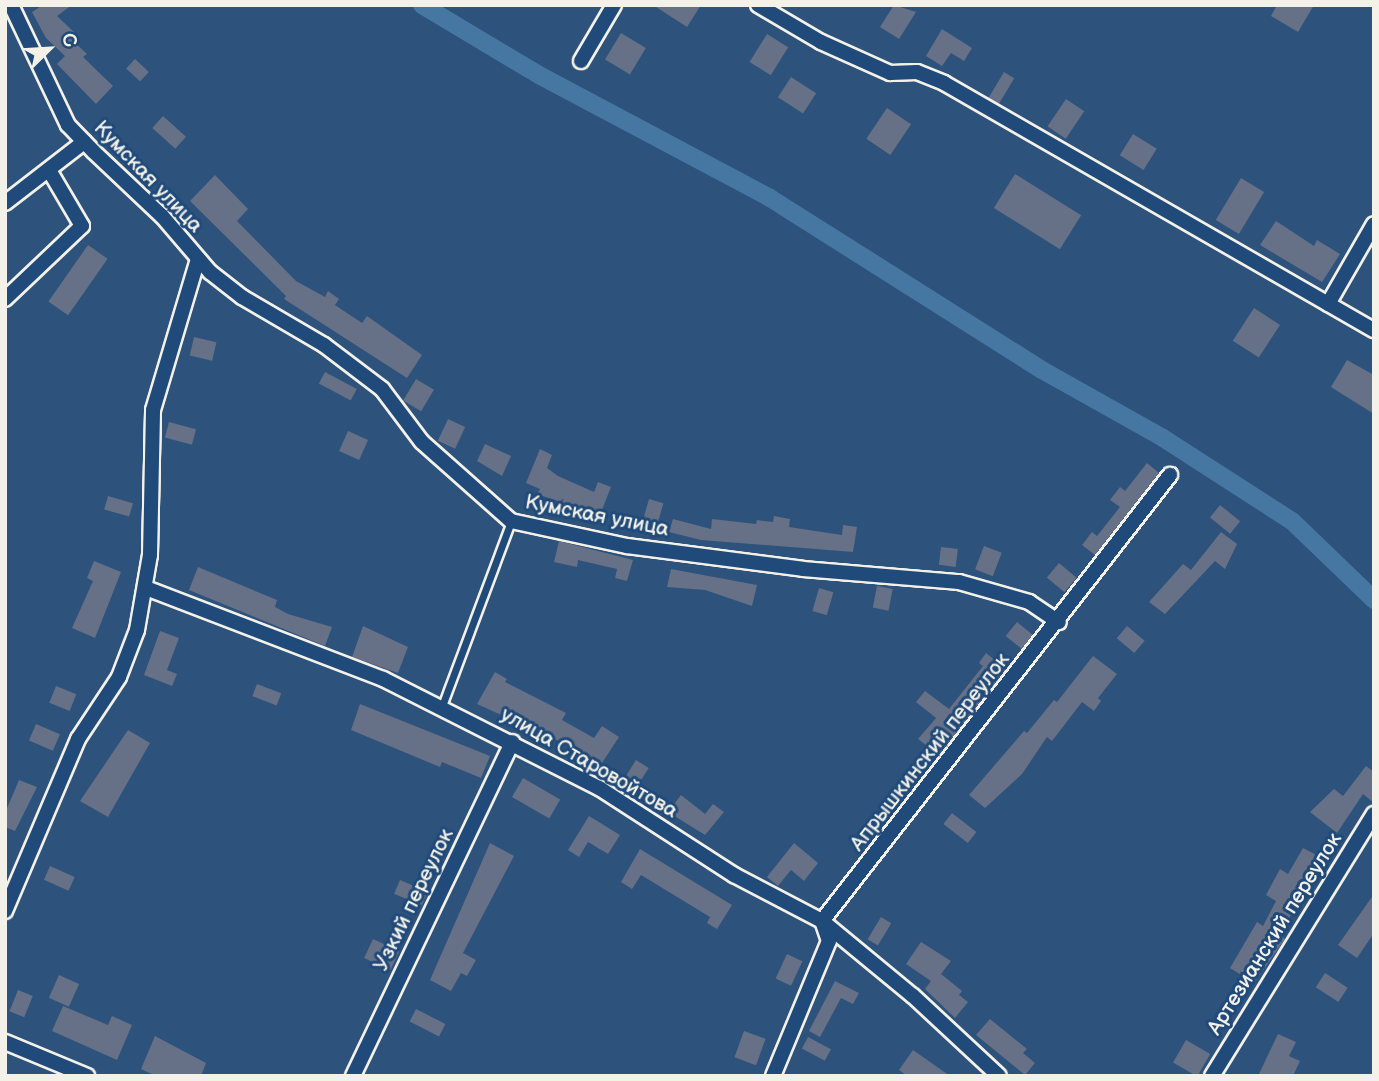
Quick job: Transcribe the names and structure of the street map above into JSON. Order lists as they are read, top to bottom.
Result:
{
  "streets": {
    "street": [
      "Кумская улица",
      "Апрышкинский переулок",
      "улица Старовойтова",
      "Узкий переулок",
      "Артезианский переулок"
    ]
  },
  "crossings": [
    ["Кумская улица", "Апрышкинский переулок"],
    ["Апрышкинский переулок", "улица Старовойтова"],
    ["улица Старовойтова", "Узкий переулок"]
  ],
  "north": "top right"
}
